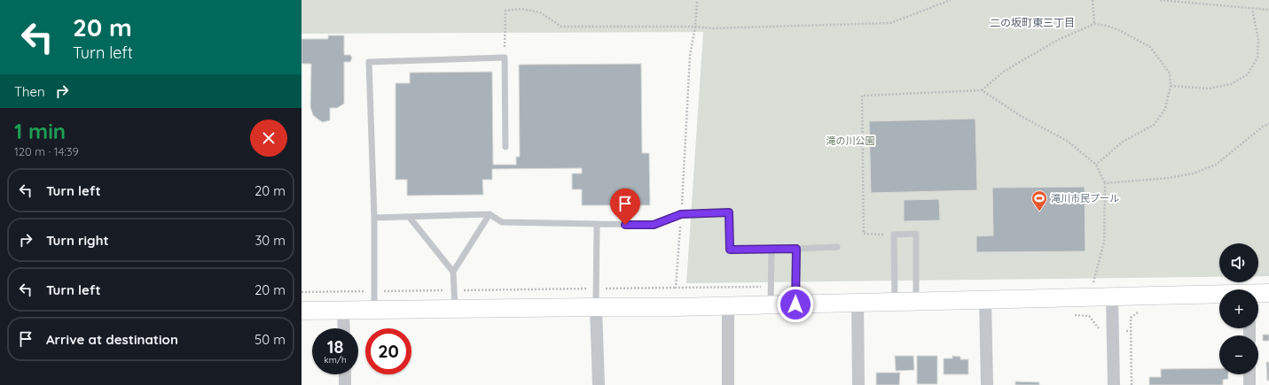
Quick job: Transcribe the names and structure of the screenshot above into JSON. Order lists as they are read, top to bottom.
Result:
{
  "districts": ["二の坂町東三丁目"],
  "parks": ["滝の川公園"],
  "places": {
    "sports": ["滝川市民プール"]
  },
  "page": {
    "turn": ["20 m", "Turn left"],
    "then": "Then",
    "heading": ["1 min", "120 m · 14:39"],
    "list": [
      {
        "name": "Turn left",
        "value": "20 m"
      },
      {
        "name": "Turn right",
        "value": "30 m"
      },
      {
        "name": "Turn left",
        "value": "20 m"
      },
      {
        "name": "Arrive at destination",
        "value": "50 m"
      }
    ],
    "map_buttons": ["+", "−"],
    "speed": "18 km/h",
    "limit": "20"
  }
}
